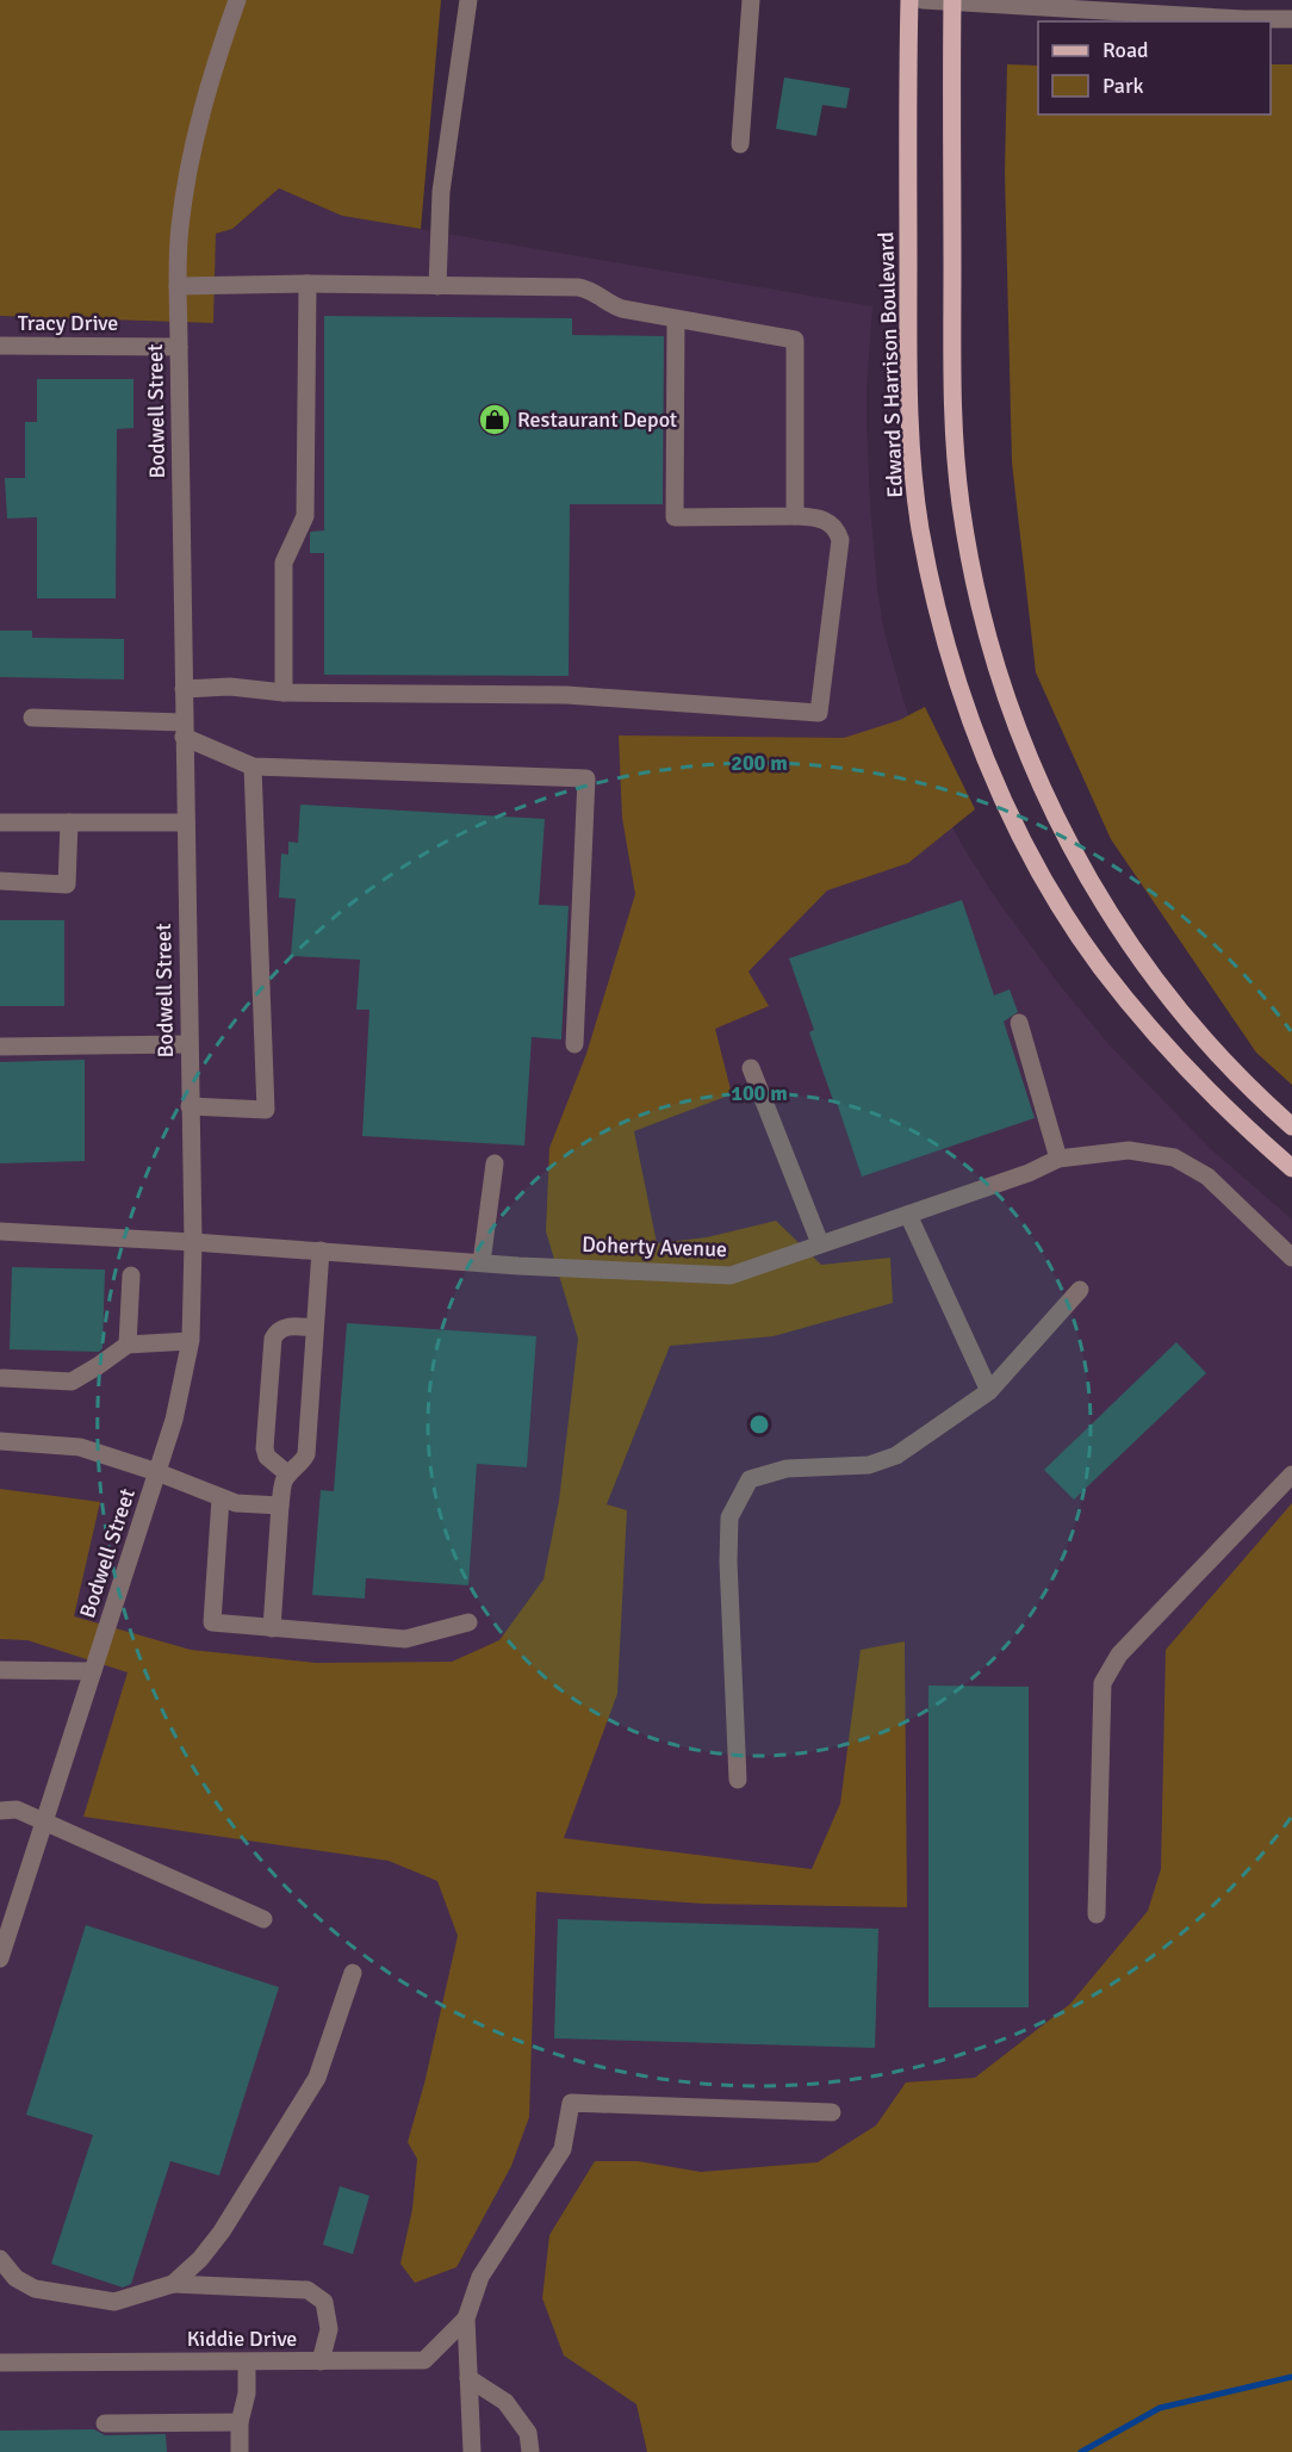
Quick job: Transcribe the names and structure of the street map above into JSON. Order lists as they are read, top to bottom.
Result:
{
  "streets": {
    "main road": ["Edward S Harrison Boulevard"],
    "street": [
      "Tracy Drive",
      "Bodwell Street",
      "Doherty Avenue",
      "Kiddie Drive"
    ]
  },
  "crossings": [
    ["Tracy Drive", "Bodwell Street"],
    ["Bodwell Street", "Doherty Avenue"]
  ],
  "places": {
    "shop": ["Restaurant Depot"]
  },
  "legend": ["Road", "Park"],
  "rings": ["200 m", "100 m"]
}
